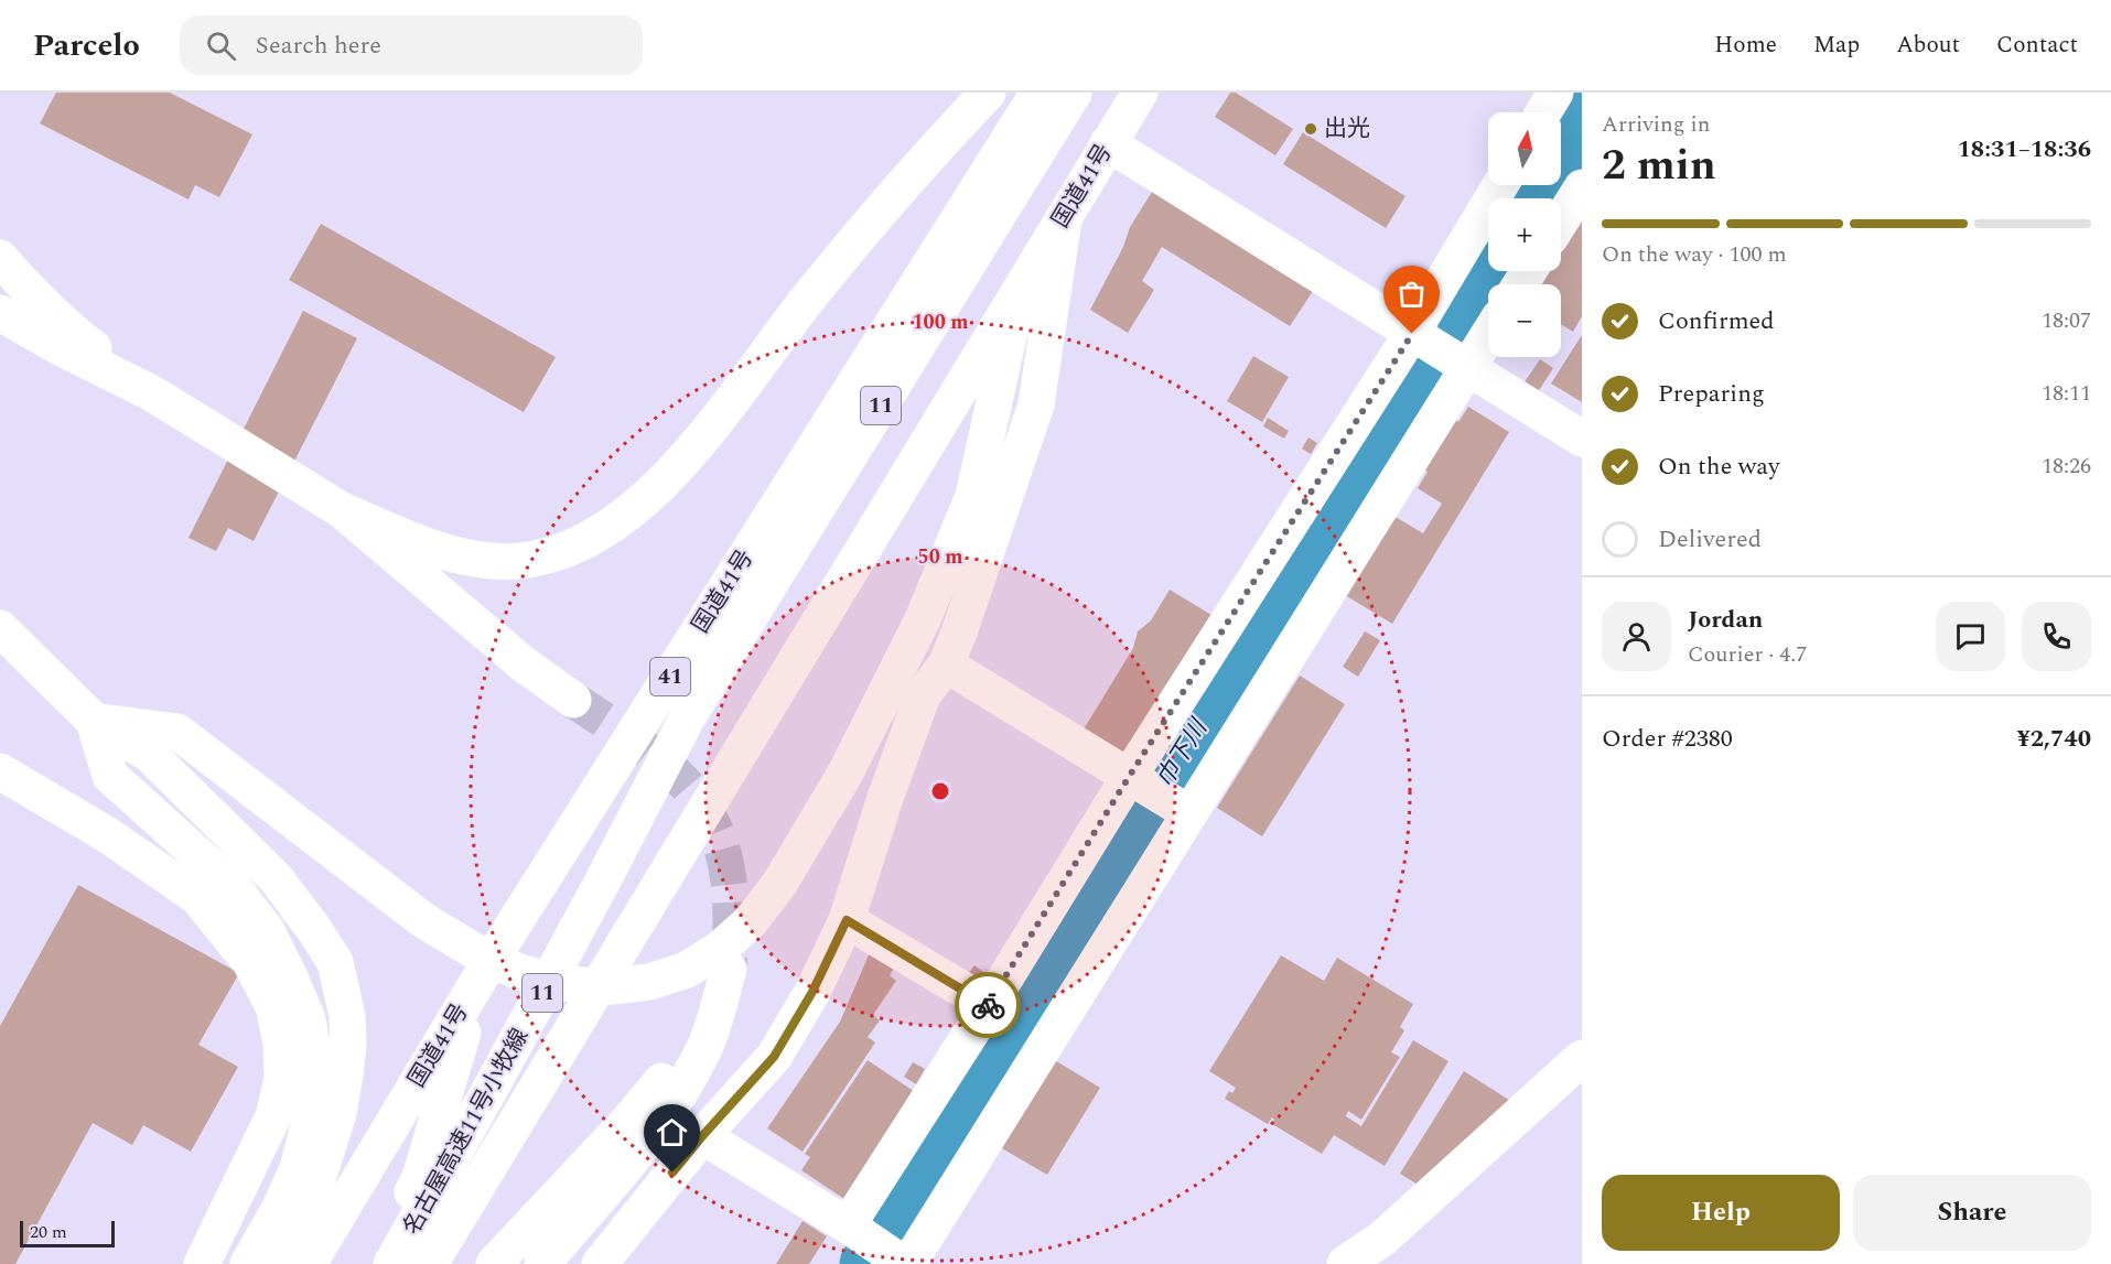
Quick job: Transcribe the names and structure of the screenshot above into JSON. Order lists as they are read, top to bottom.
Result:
{
  "streets": {
    "main road": [
      "国道41号",
      "11",
      "41",
      "名古屋高速11号小牧線"
    ]
  },
  "water": ["巾下川"],
  "places": ["出光"],
  "scale_bar": "20 m",
  "north": "top",
  "page": {
    "header": "Parcelo",
    "search": "Search here",
    "nav": [
      "Home",
      "Map",
      "About",
      "Contact"
    ],
    "heading": ["2 min", "Arriving in", "18:31–18:36"],
    "panel": [
      "Jordan",
      "Courier · 4.7",
      "Order #2380",
      "¥2,740"
    ],
    "map_buttons": ["+", "−"],
    "bar": "On the way · 100 m",
    "list": [
      ["Confirmed", "18:07"],
      ["Preparing", "18:11"],
      ["On the way", "18:26"],
      "Delivered"
    ],
    "buttons": ["Help", "Share"],
    "scale": "20 m"
  },
  "rings": ["100 m", "50 m"]
}
